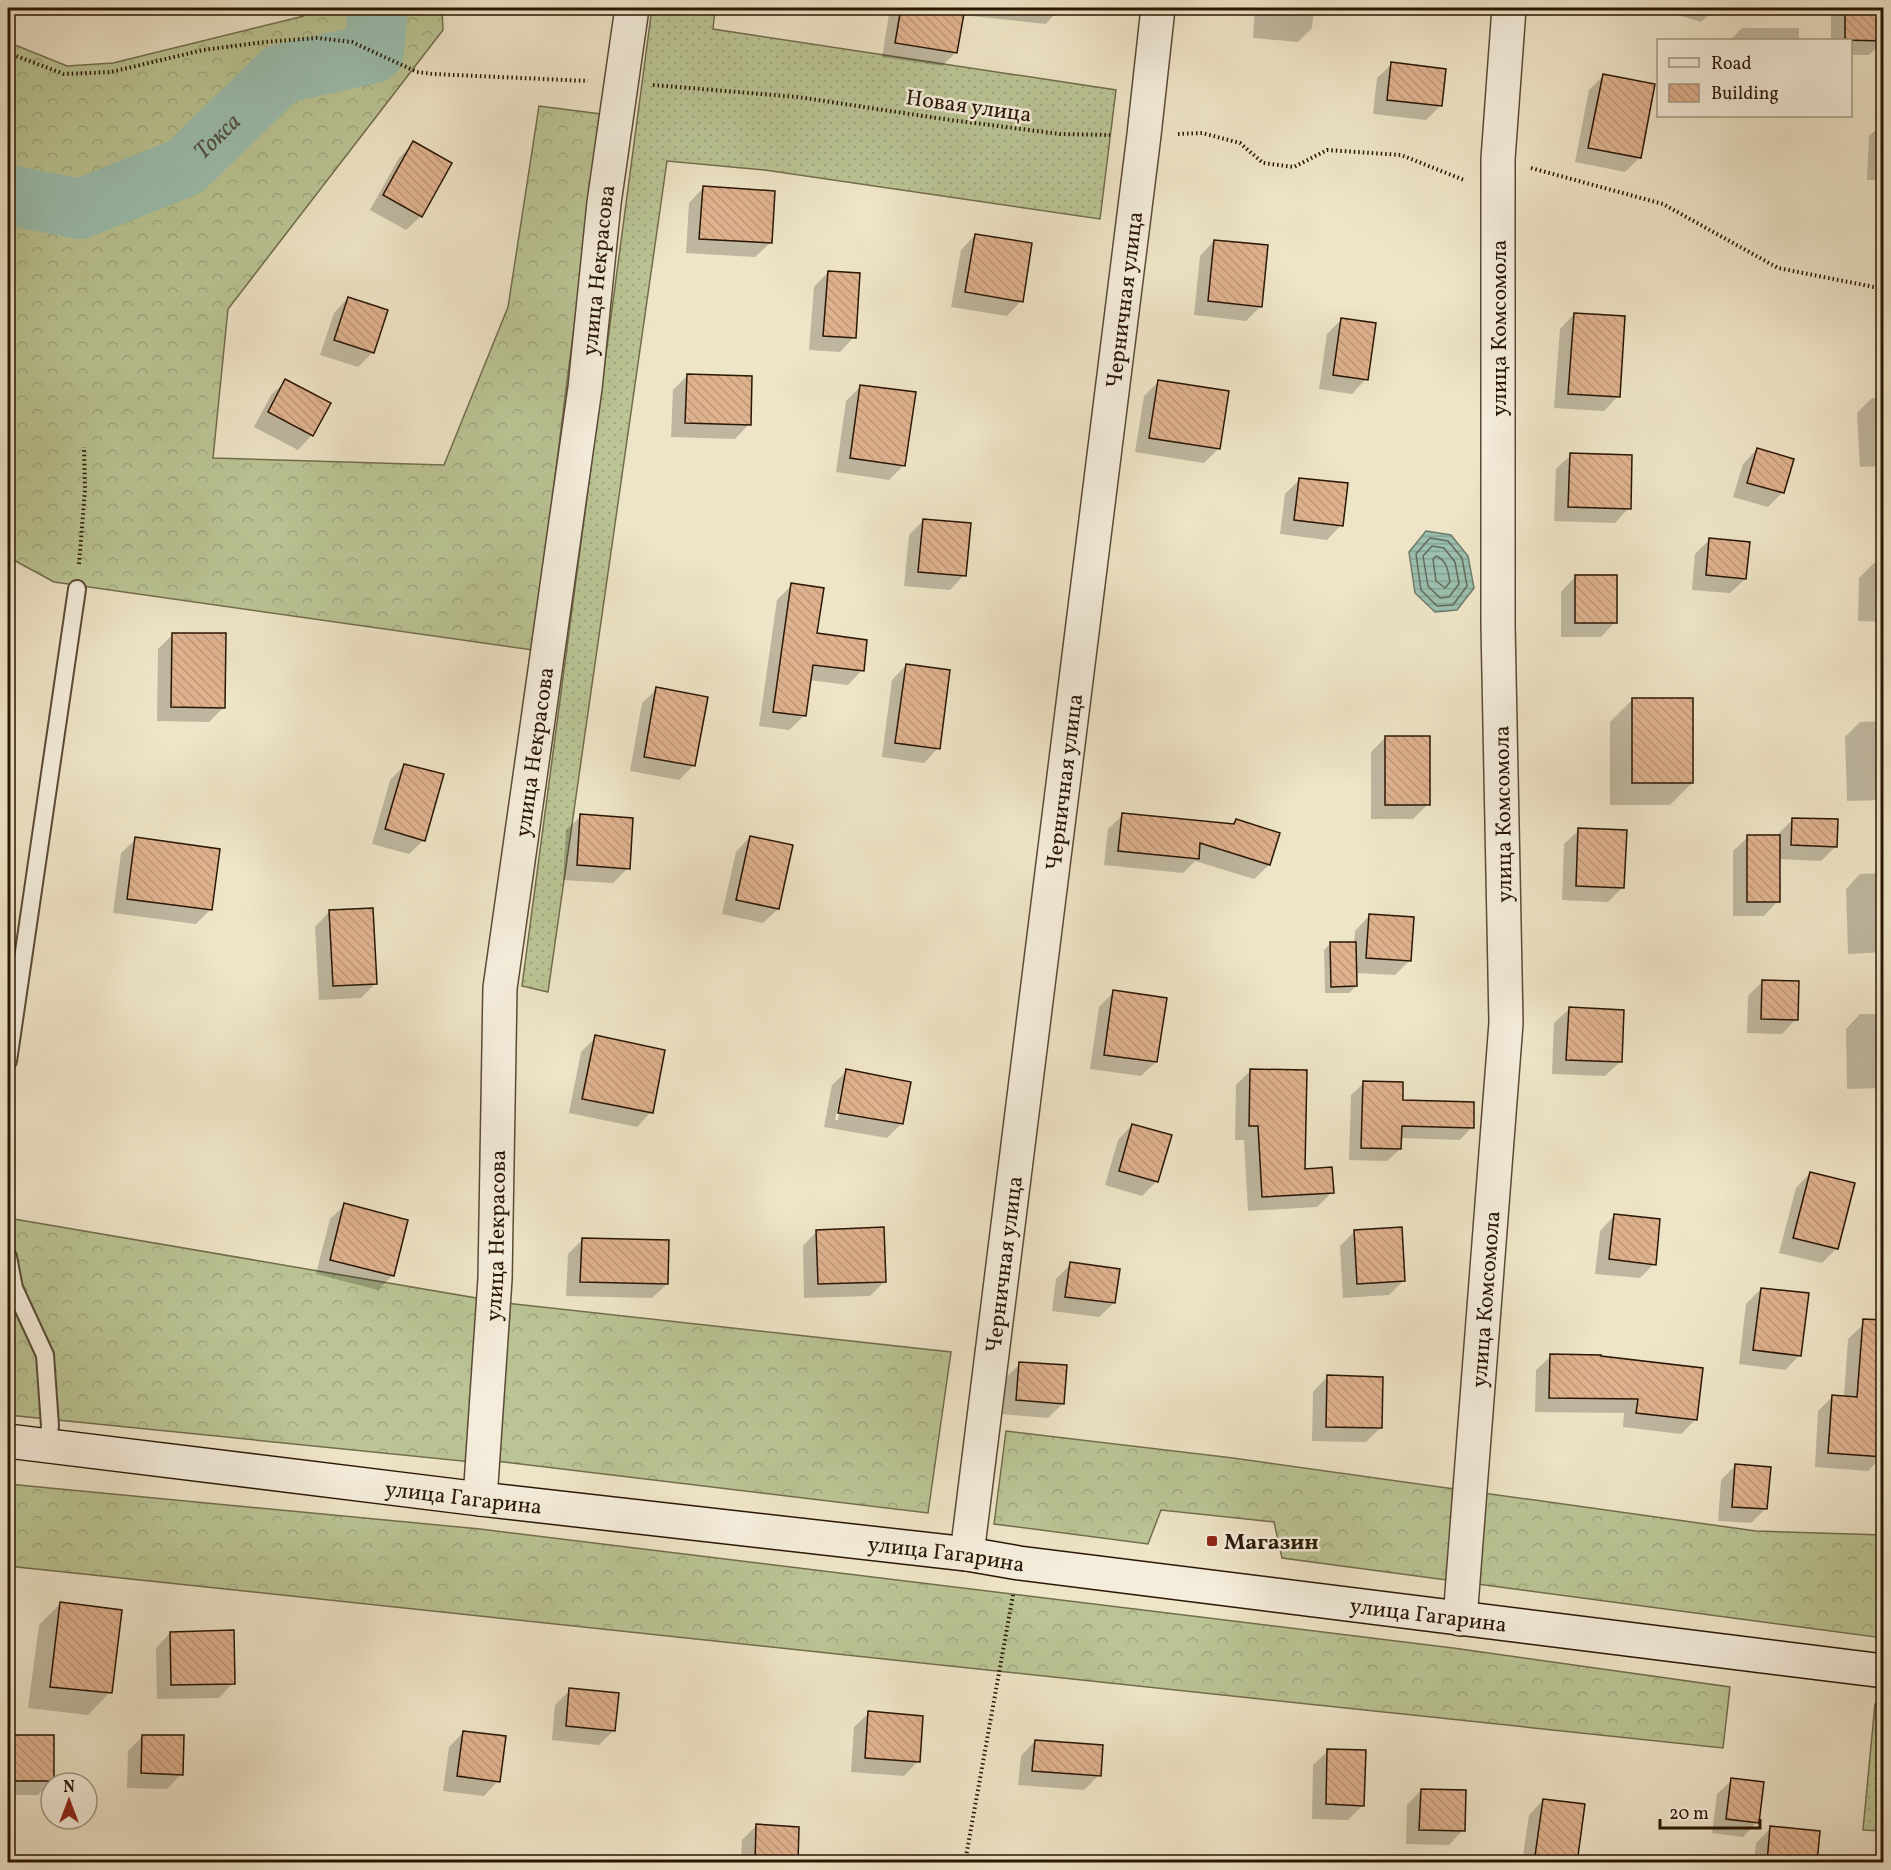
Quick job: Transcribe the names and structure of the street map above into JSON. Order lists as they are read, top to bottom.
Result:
{
  "streets": {
    "street": [
      "улица Некрасова",
      "Черничная улица",
      "улица Комсомола",
      "улица Гагарина"
    ],
    "path": ["Новая улица"]
  },
  "crossings": [
    ["Новая улица", "улица Некрасова"],
    ["Новая улица", "Черничная улица"],
    ["Новая улица", "улица Комсомола"],
    ["улица Некрасова", "улица Гагарина"],
    ["Черничная улица", "улица Гагарина"],
    ["улица Комсомола", "улица Гагарина"]
  ],
  "water": ["Токса"],
  "places": {
    "transit": ["Магазин"]
  },
  "legend": ["Road", "Building"],
  "scale_bar": "20 m",
  "north": "top"
}
